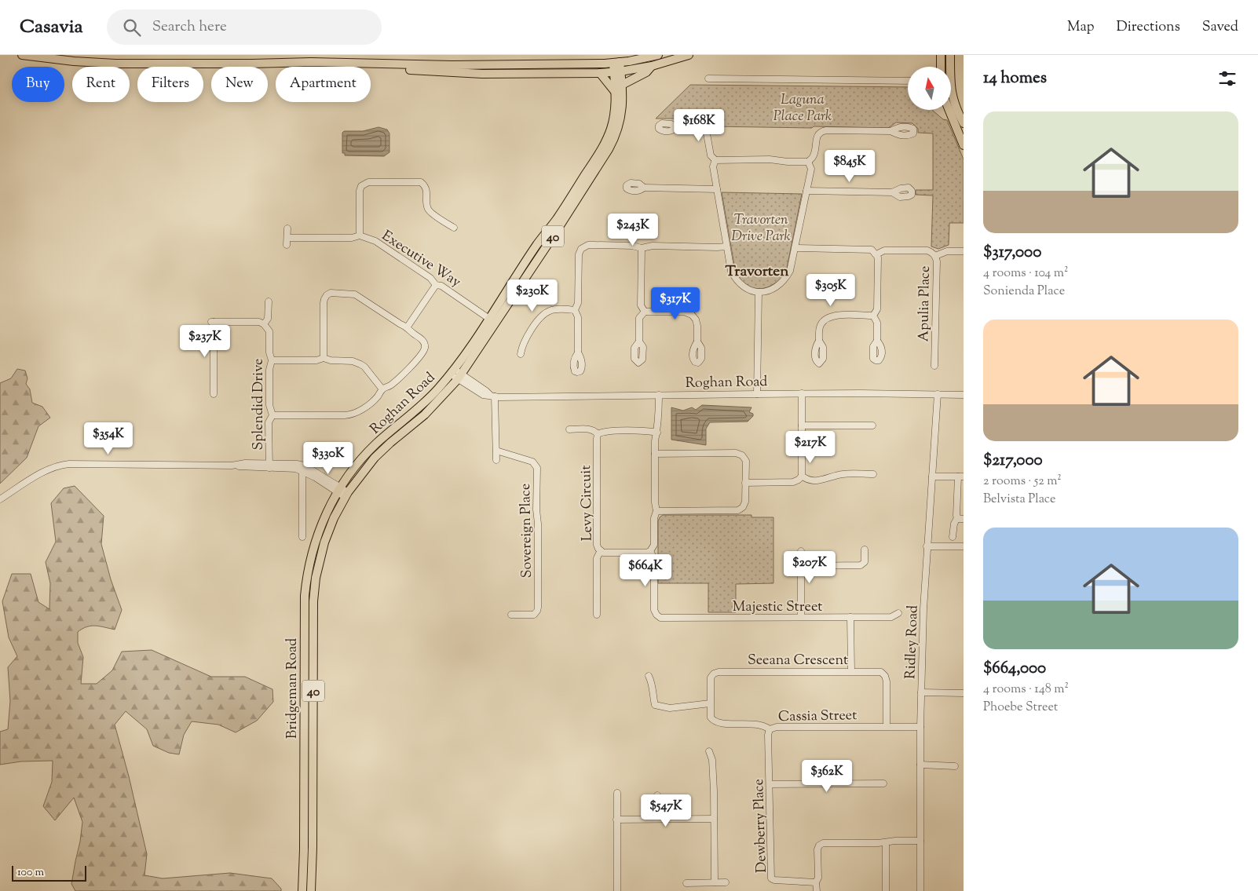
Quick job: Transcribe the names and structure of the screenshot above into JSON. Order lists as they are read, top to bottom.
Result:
{
  "streets": {
    "main road": ["40", "Roghan Road", "Bridgeman Road"],
    "street": [
      "Executive Way",
      "Apulia Place",
      "Splendid Drive",
      "Levy Circuit",
      "Sovereign Place",
      "Majestic Street",
      "Ridley Road",
      "Seeana Crescent",
      "Cassia Street",
      "Dewberry Place"
    ]
  },
  "crossings": [
    ["40", "Executive Way"],
    ["40", "Roghan Road"],
    ["Roghan Road", "Ridley Road"],
    ["Roghan Road", "Bridgeman Road"],
    ["Levy Circuit", "Majestic Street"],
    ["Ridley Road", "Cassia Street"],
    ["Seeana Crescent", "Cassia Street"],
    ["Cassia Street", "Dewberry Place"]
  ],
  "districts": ["Travorten"],
  "parks": ["Laguna Place Park", "Travorten Drive Park"],
  "scale_bar": "100 m",
  "north": "top",
  "page": {
    "header": "Casavia",
    "search": "Search here",
    "nav": ["Map", "Directions", "Saved"],
    "heading": "14 homes",
    "chip": [
      "Buy",
      "Rent",
      "Filters",
      "New",
      "Apartment"
    ],
    "list": [
      {
        "name": "$317,000",
        "note": "4 rooms · 104 m² · Sonienda Place"
      },
      {
        "name": "$217,000",
        "note": "2 rooms · 52 m² · Belvista Place"
      },
      {
        "name": "$664,000",
        "note": "4 rooms · 148 m² · Phoebe Street"
      }
    ],
    "price": [
      "$168K",
      "$845K",
      "$243K",
      "$305K",
      "$230K",
      "$317K",
      "$237K",
      "$354K",
      "$217K",
      "$330K",
      "$207K",
      "$664K",
      "$362K",
      "$547K"
    ],
    "scale": "100 m"
  }
}
